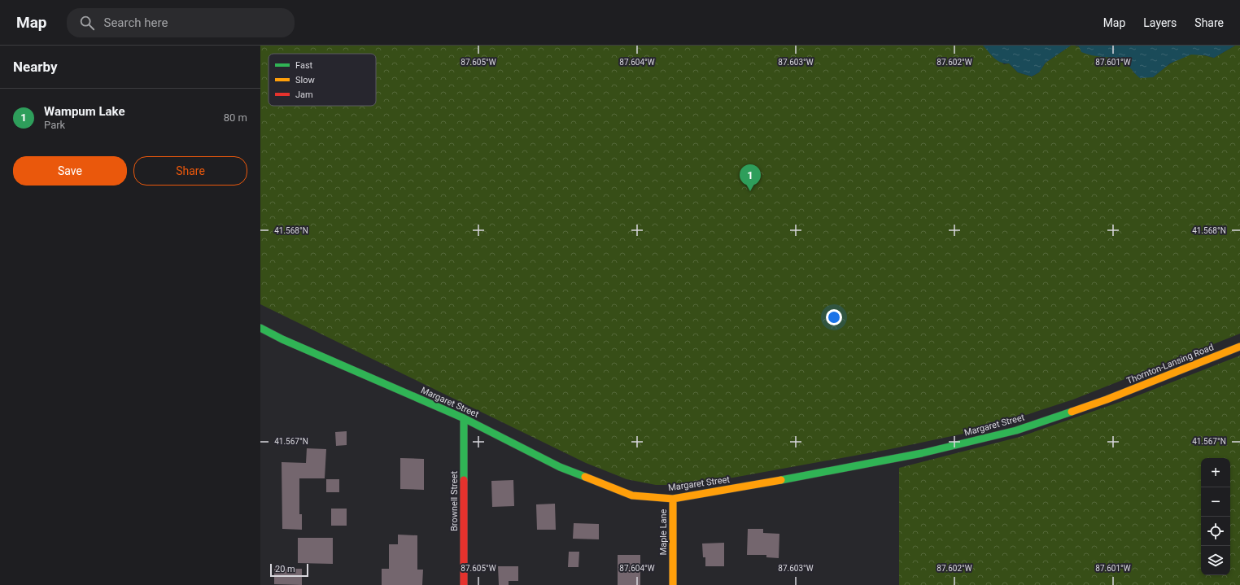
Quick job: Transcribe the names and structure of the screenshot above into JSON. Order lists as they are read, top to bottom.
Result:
{
  "streets": {
    "street": [
      "Thornton-Lansing Road",
      "Margaret Street",
      "Brownell Street",
      "Maple Lane"
    ]
  },
  "crossings": [
    ["Thornton-Lansing Road", "Margaret Street"],
    ["Margaret Street", "Brownell Street"],
    ["Margaret Street", "Maple Lane"]
  ],
  "legend": ["Fast", "Slow", "Jam"],
  "scale_bar": "20 m",
  "page": {
    "header": "Map",
    "search": "Search here",
    "nav": ["Map", "Layers", "Share"],
    "heading": "Nearby",
    "list": [
      {
        "mark": "1",
        "name": "Wampum Lake",
        "note": "Park",
        "value": "80 m"
      }
    ],
    "buttons": ["Save", "Share"],
    "pins": "1",
    "map_buttons": ["+", "−"],
    "scale": "20 m"
  },
  "coordinates": [
    "87.605°W",
    "87.604°W",
    "87.603°W",
    "87.602°W",
    "87.601°W",
    "41.568°N",
    "41.567°N"
  ]
}
